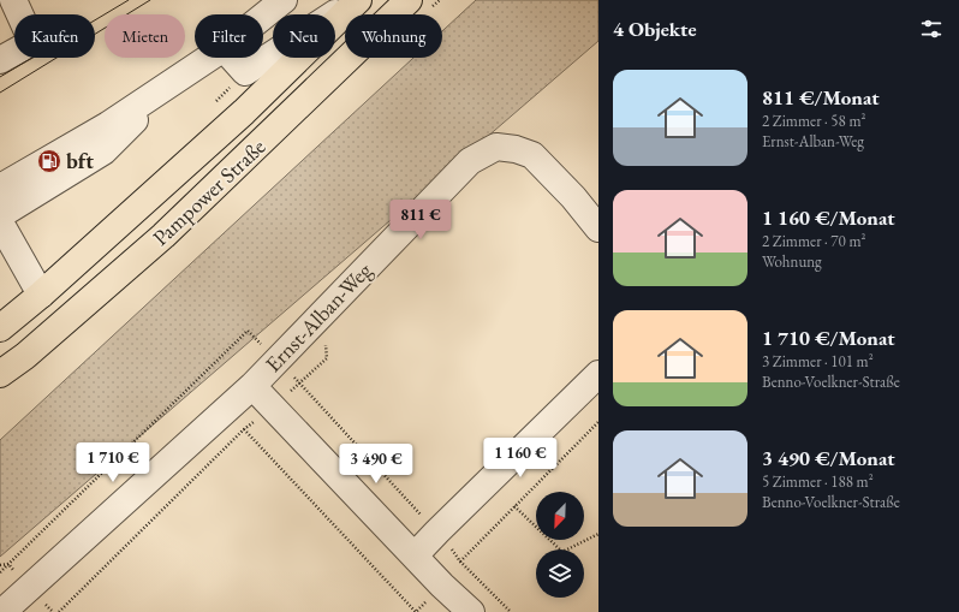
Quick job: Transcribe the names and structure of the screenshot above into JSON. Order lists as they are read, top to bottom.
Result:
{
  "streets": {
    "main road": ["Pampower Straße"],
    "street": ["Ernst-Alban-Weg"]
  },
  "places": {
    "fuel station": ["bft"]
  },
  "north": "bottom left",
  "page": {
    "heading": "4 Objekte",
    "chip": [
      "Kaufen",
      "Mieten",
      "Filter",
      "Neu",
      "Wohnung"
    ],
    "list": [
      {
        "name": "811 €/Monat",
        "note": "2 Zimmer · 58 m² · Ernst-Alban-Weg"
      },
      {
        "name": "1 160 €/Monat",
        "note": "2 Zimmer · 70 m² · Wohnung"
      },
      {
        "name": "1 710 €/Monat",
        "note": "3 Zimmer · 101 m² · Benno-Voelkner-Straße"
      },
      {
        "name": "3 490 €/Monat",
        "note": "5 Zimmer · 188 m² · Benno-Voelkner-Straße"
      }
    ],
    "price": [
      "811 €",
      "1 160 €",
      "1 710 €",
      "3 490 €"
    ]
  }
}
